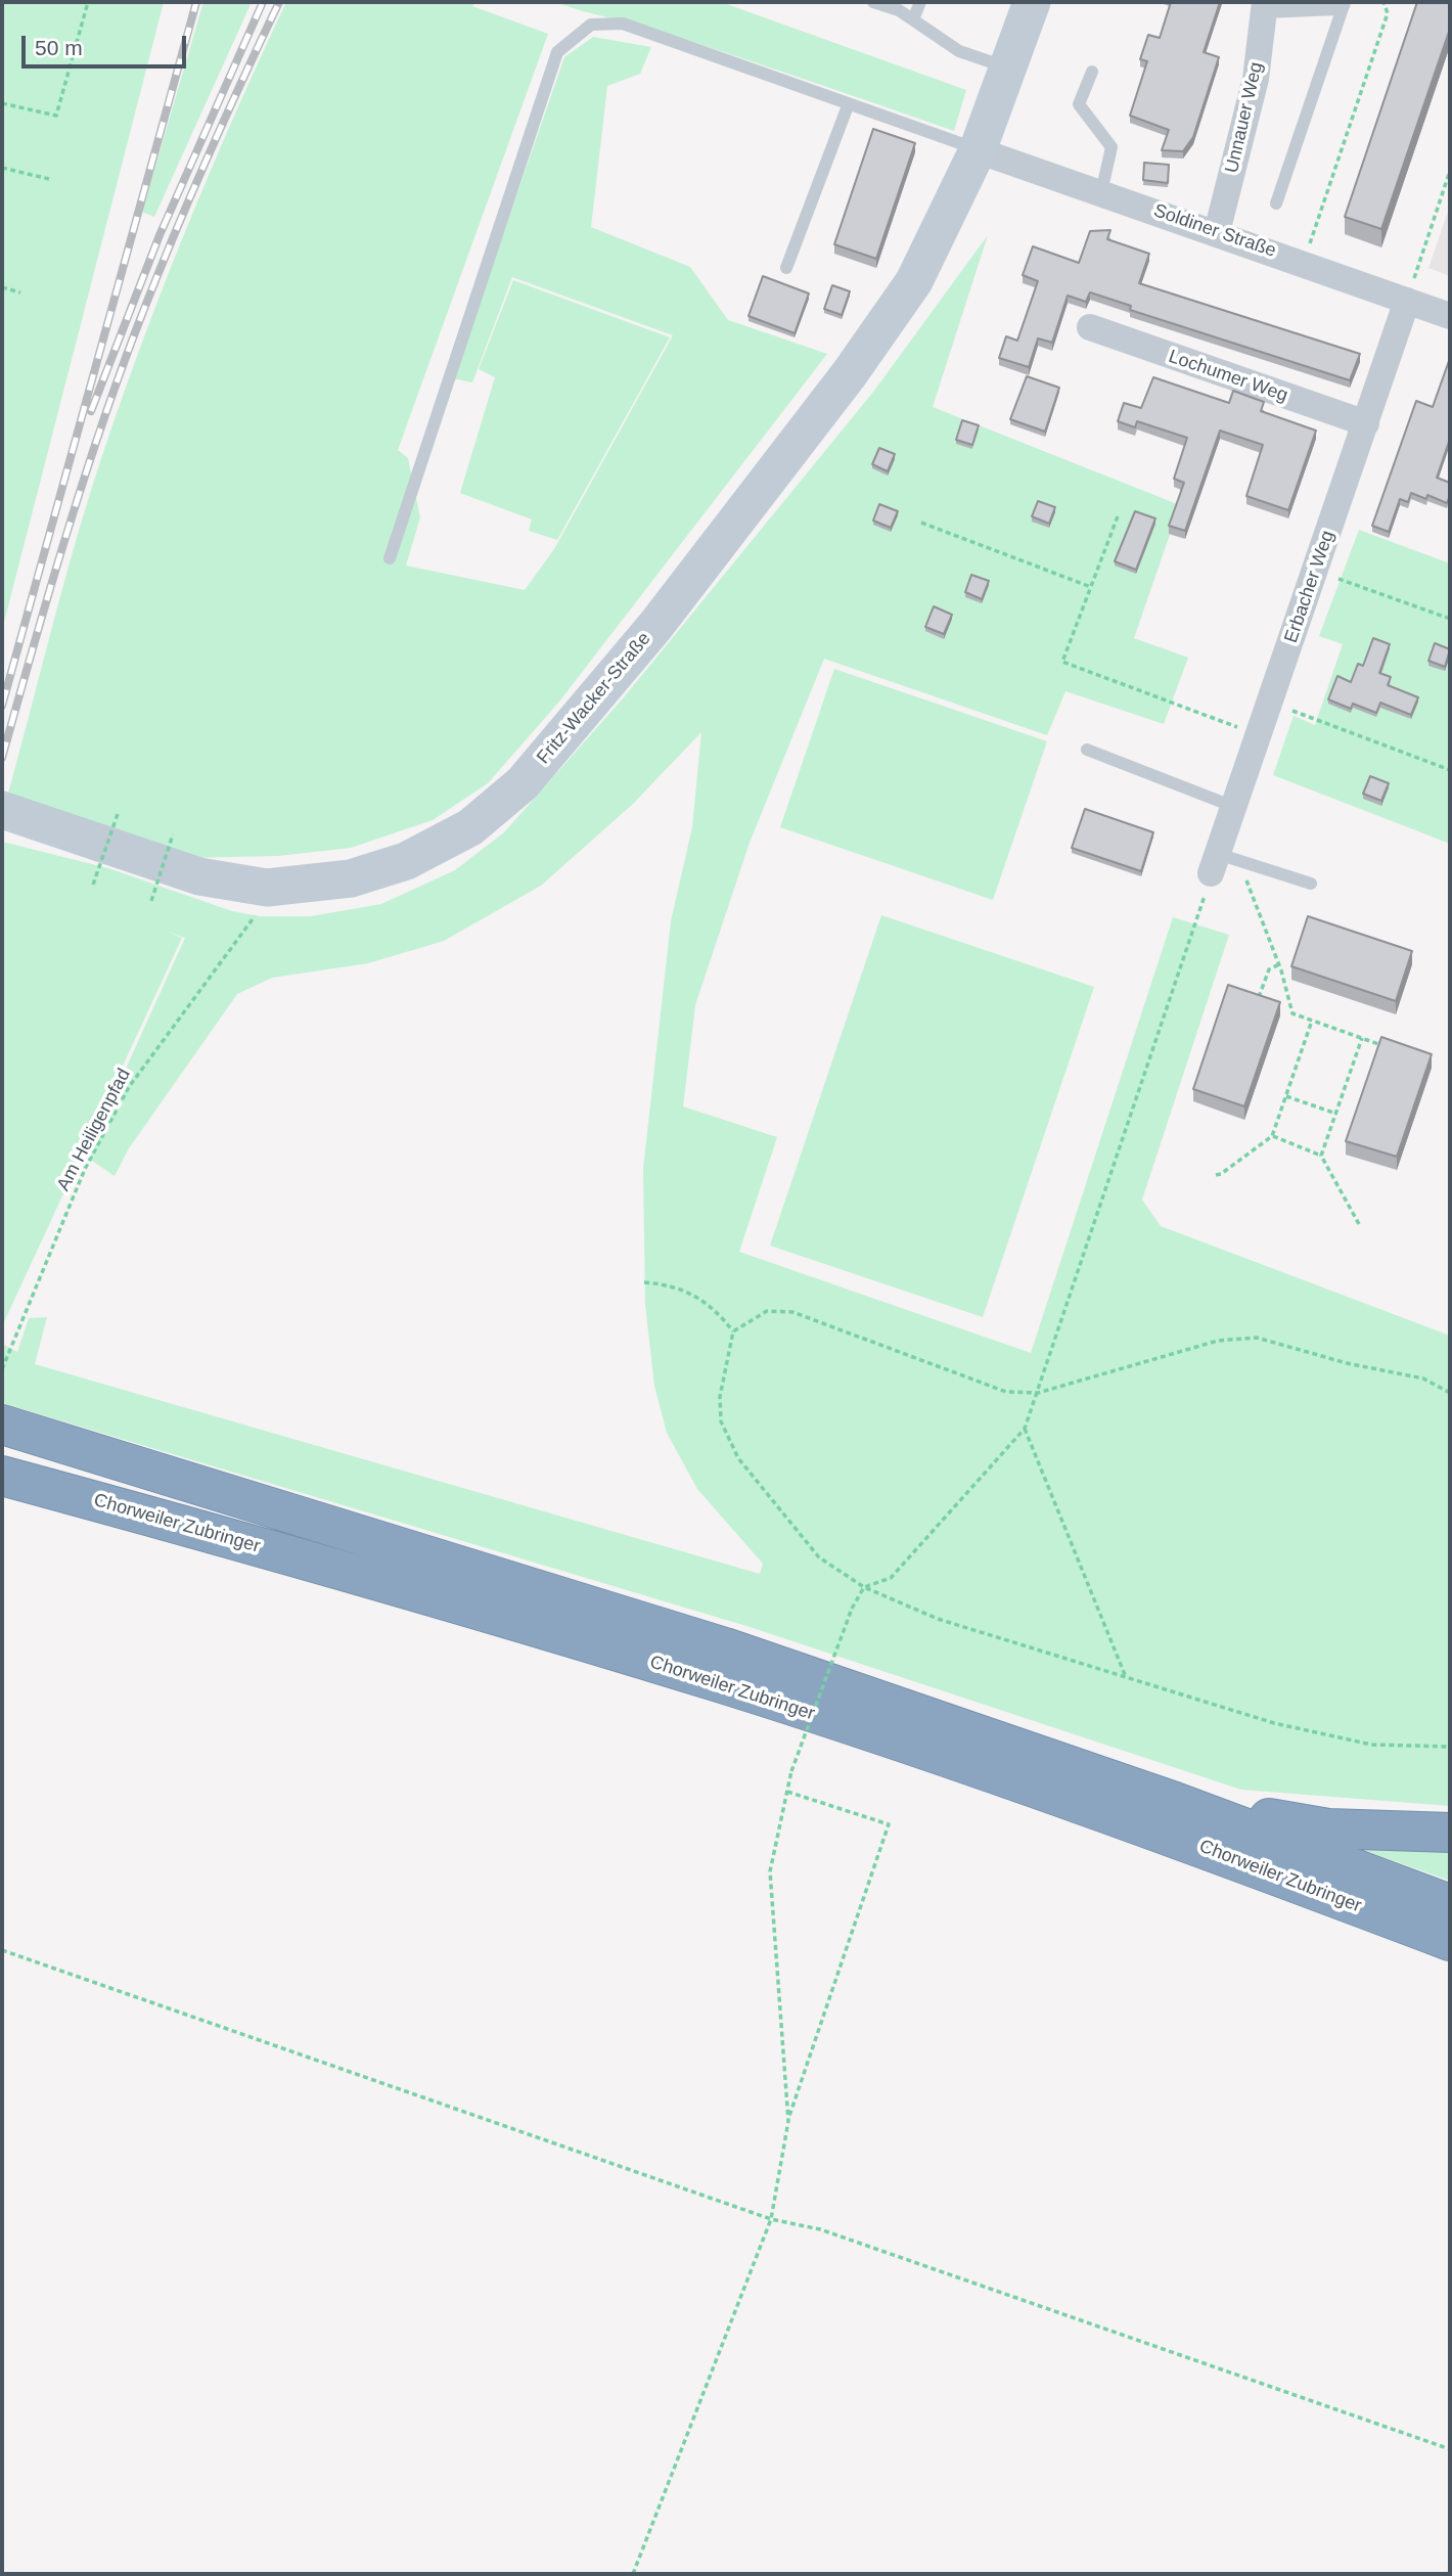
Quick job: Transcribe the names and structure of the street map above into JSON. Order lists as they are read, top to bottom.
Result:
{
  "streets": {
    "highway": ["Chorweiler Zubringer"],
    "street": [
      "Unnauer Weg",
      "Soldiner Straße",
      "Lochumer Weg",
      "Erbacher Weg",
      "Fritz-Wacker-Straße"
    ],
    "path": ["Am Heiligenpfad"]
  },
  "crossings": [
    ["Unnauer Weg", "Soldiner Straße"],
    ["Soldiner Straße", "Erbacher Weg"],
    ["Soldiner Straße", "Fritz-Wacker-Straße"],
    ["Lochumer Weg", "Erbacher Weg"],
    ["Fritz-Wacker-Straße", "Am Heiligenpfad"]
  ],
  "scale_bar": "50 m"
}
